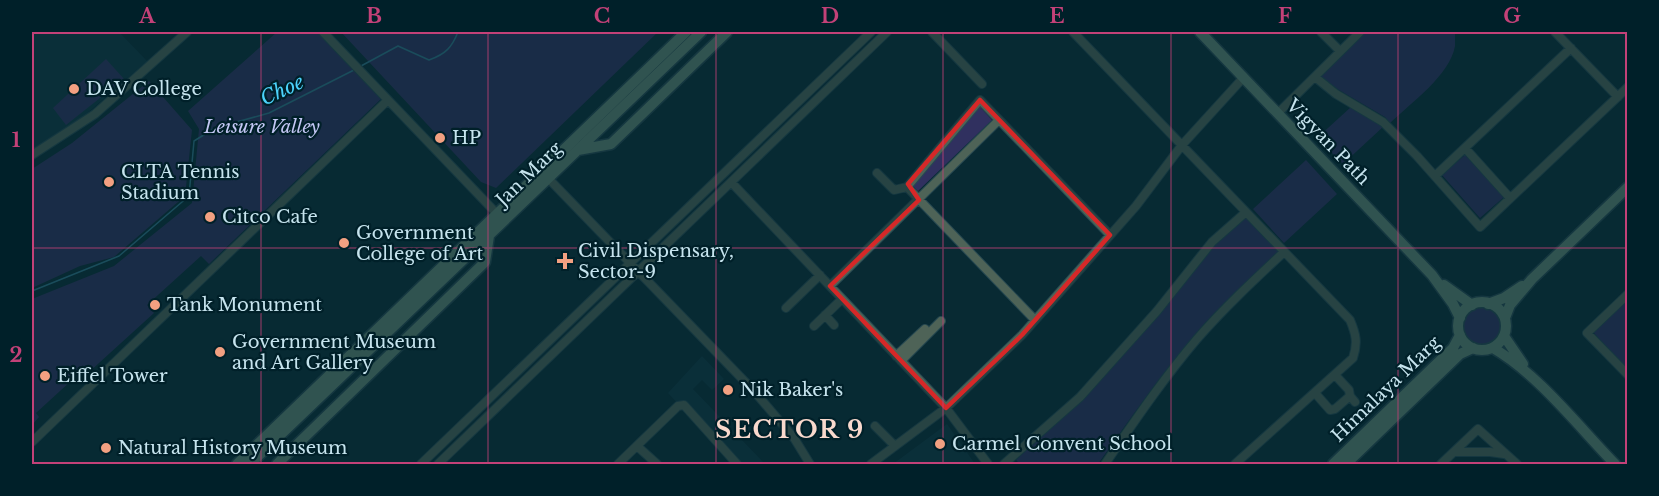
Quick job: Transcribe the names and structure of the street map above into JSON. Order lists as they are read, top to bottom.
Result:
{
  "streets": {
    "main road": ["Vigyan Path", "Jan Marg", "Himalaya Marg"]
  },
  "crossings": [
    ["Vigyan Path", "Himalaya Marg"]
  ],
  "districts": ["SECTOR 9"],
  "water": ["Choe"],
  "parks": ["Leisure Valley"],
  "places": {
    "other": [
      "DAV College",
      "HP",
      "CLTA Tennis Stadium",
      "Citco Cafe",
      "Government College of Art",
      "Tank Monument",
      "Government Museum and Art Gallery",
      "Eiffel Tower",
      "Nik Baker's",
      "Carmel Convent School",
      "Natural History Museum"
    ],
    "health": ["Civil Dispensary, Sector-9"]
  },
  "grid": {
    "columns": [
      "A",
      "B",
      "C",
      "D",
      "E",
      "F",
      "G"
    ],
    "rows": ["1", "2"]
  }
}
